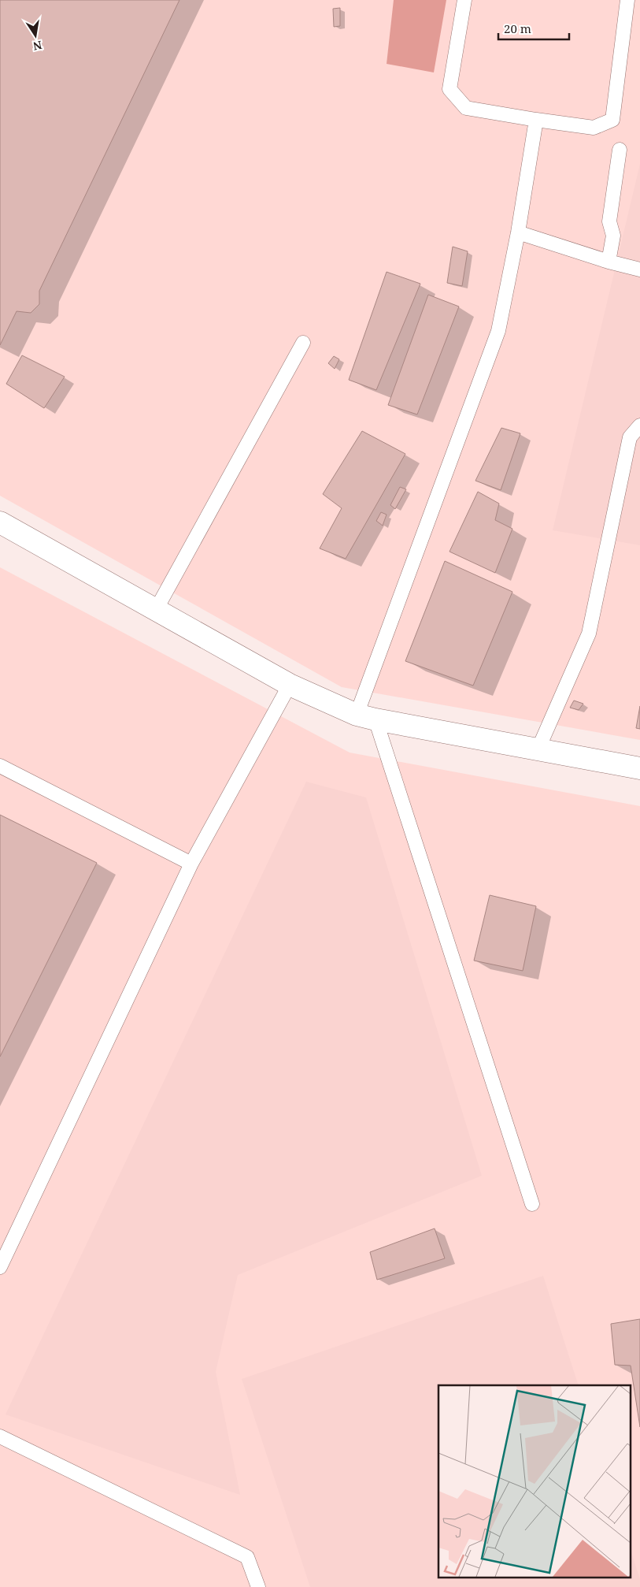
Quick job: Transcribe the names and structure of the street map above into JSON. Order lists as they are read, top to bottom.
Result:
{
  "scale_bar": "20 m",
  "north": "bottom"
}
